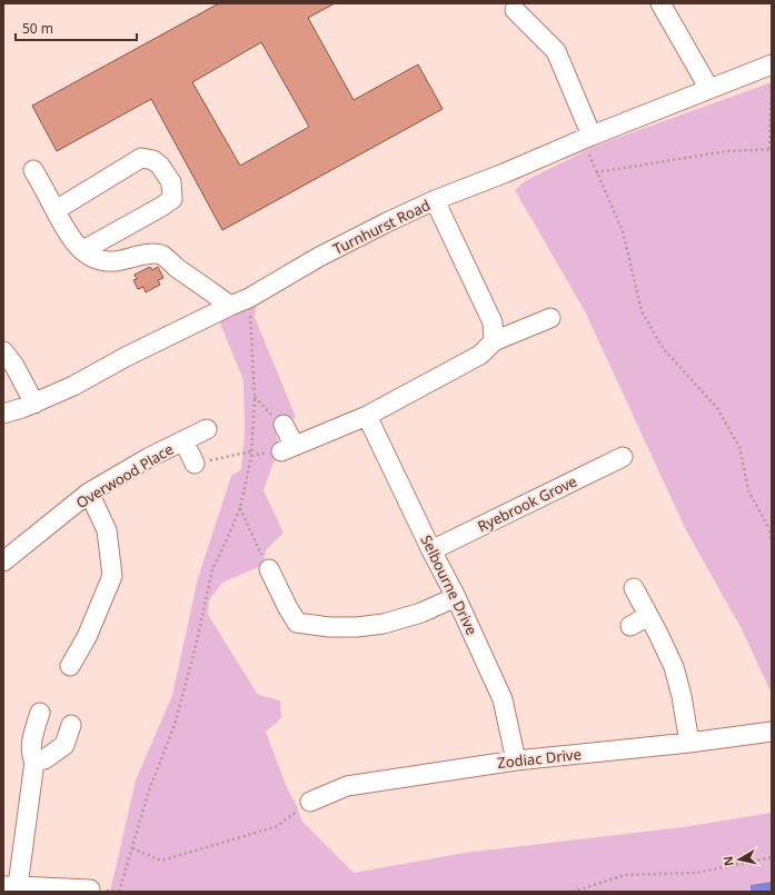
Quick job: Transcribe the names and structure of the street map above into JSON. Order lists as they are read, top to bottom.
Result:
{
  "streets": {
    "street": [
      "Turnhurst Road",
      "Overwood Place",
      "Ryebrook Grove",
      "Selbourne Drive",
      "Zodiac Drive"
    ]
  },
  "crossings": [
    ["Ryebrook Grove", "Selbourne Drive"],
    ["Selbourne Drive", "Zodiac Drive"]
  ],
  "scale_bar": "50 m",
  "north": "left"
}
